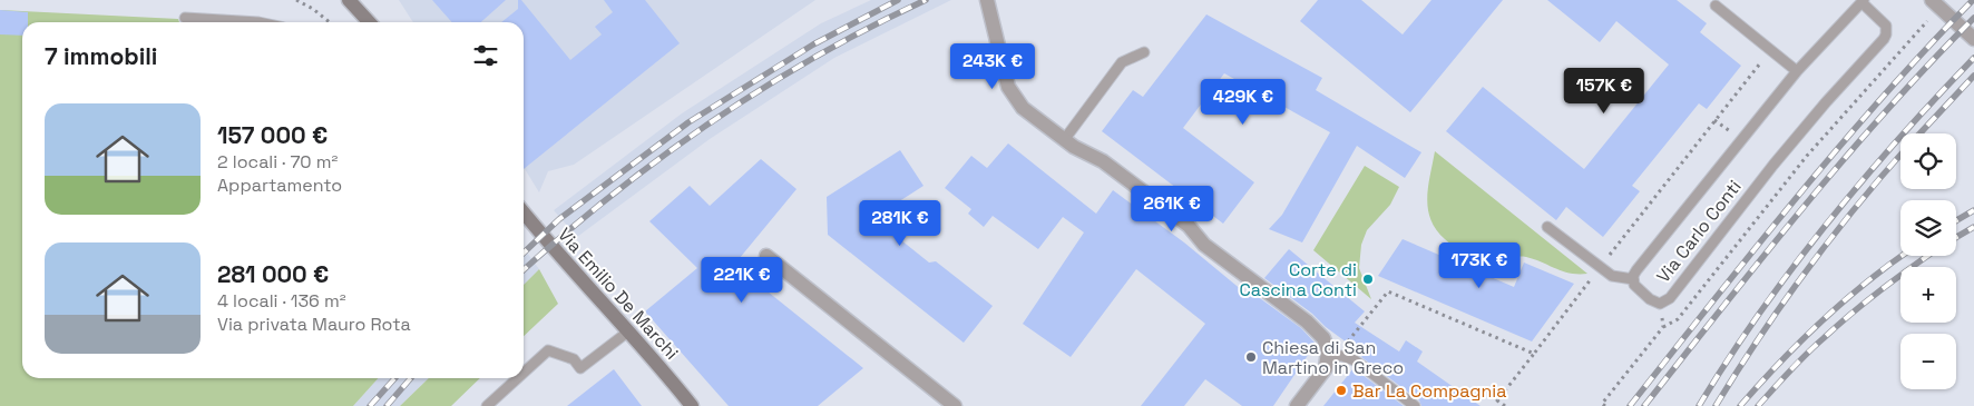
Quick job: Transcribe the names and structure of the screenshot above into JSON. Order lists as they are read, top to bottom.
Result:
{
  "streets": {
    "street": ["Via Emilio De Marchi"],
    "lane": ["Via Carlo Conti"]
  },
  "places": ["Corte di Cascina Conti", "Chiesa di San Martino in Greco", "Bar La Compagnia"],
  "page": {
    "heading": "7 immobili",
    "price": [
      "243K €",
      "157K €",
      "429K €",
      "261K €",
      "281K €",
      "173K €",
      "221K €"
    ],
    "list": [
      {
        "name": "157 000 €",
        "note": "2 locali · 70 m² · Appartamento"
      },
      {
        "name": "281 000 €",
        "note": "4 locali · 136 m² · Via privata Mauro Rota"
      }
    ],
    "map_buttons": ["+", "−"]
  }
}
